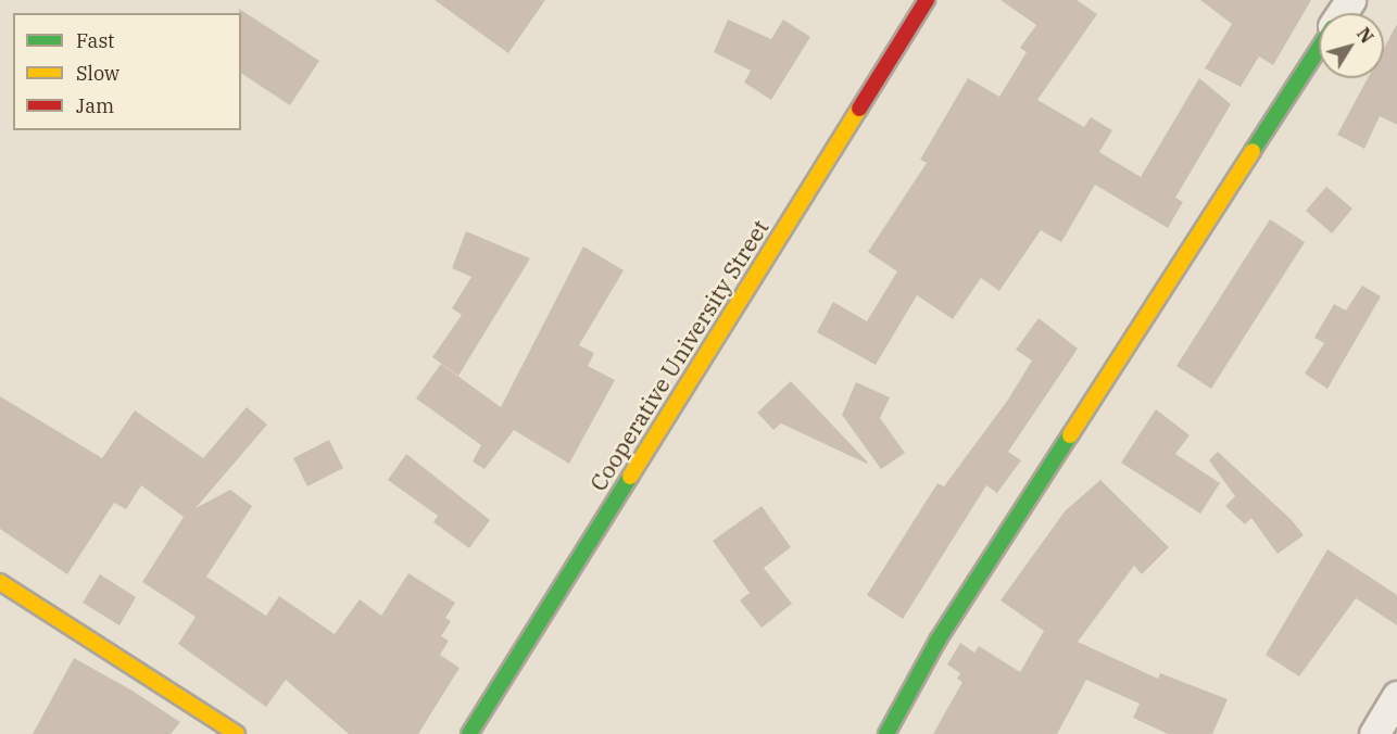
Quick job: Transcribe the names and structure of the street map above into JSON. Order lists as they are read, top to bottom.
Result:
{
  "streets": {
    "street": ["Cooperative University Street"]
  },
  "legend": ["Fast", "Slow", "Jam"],
  "north": "top right"
}
